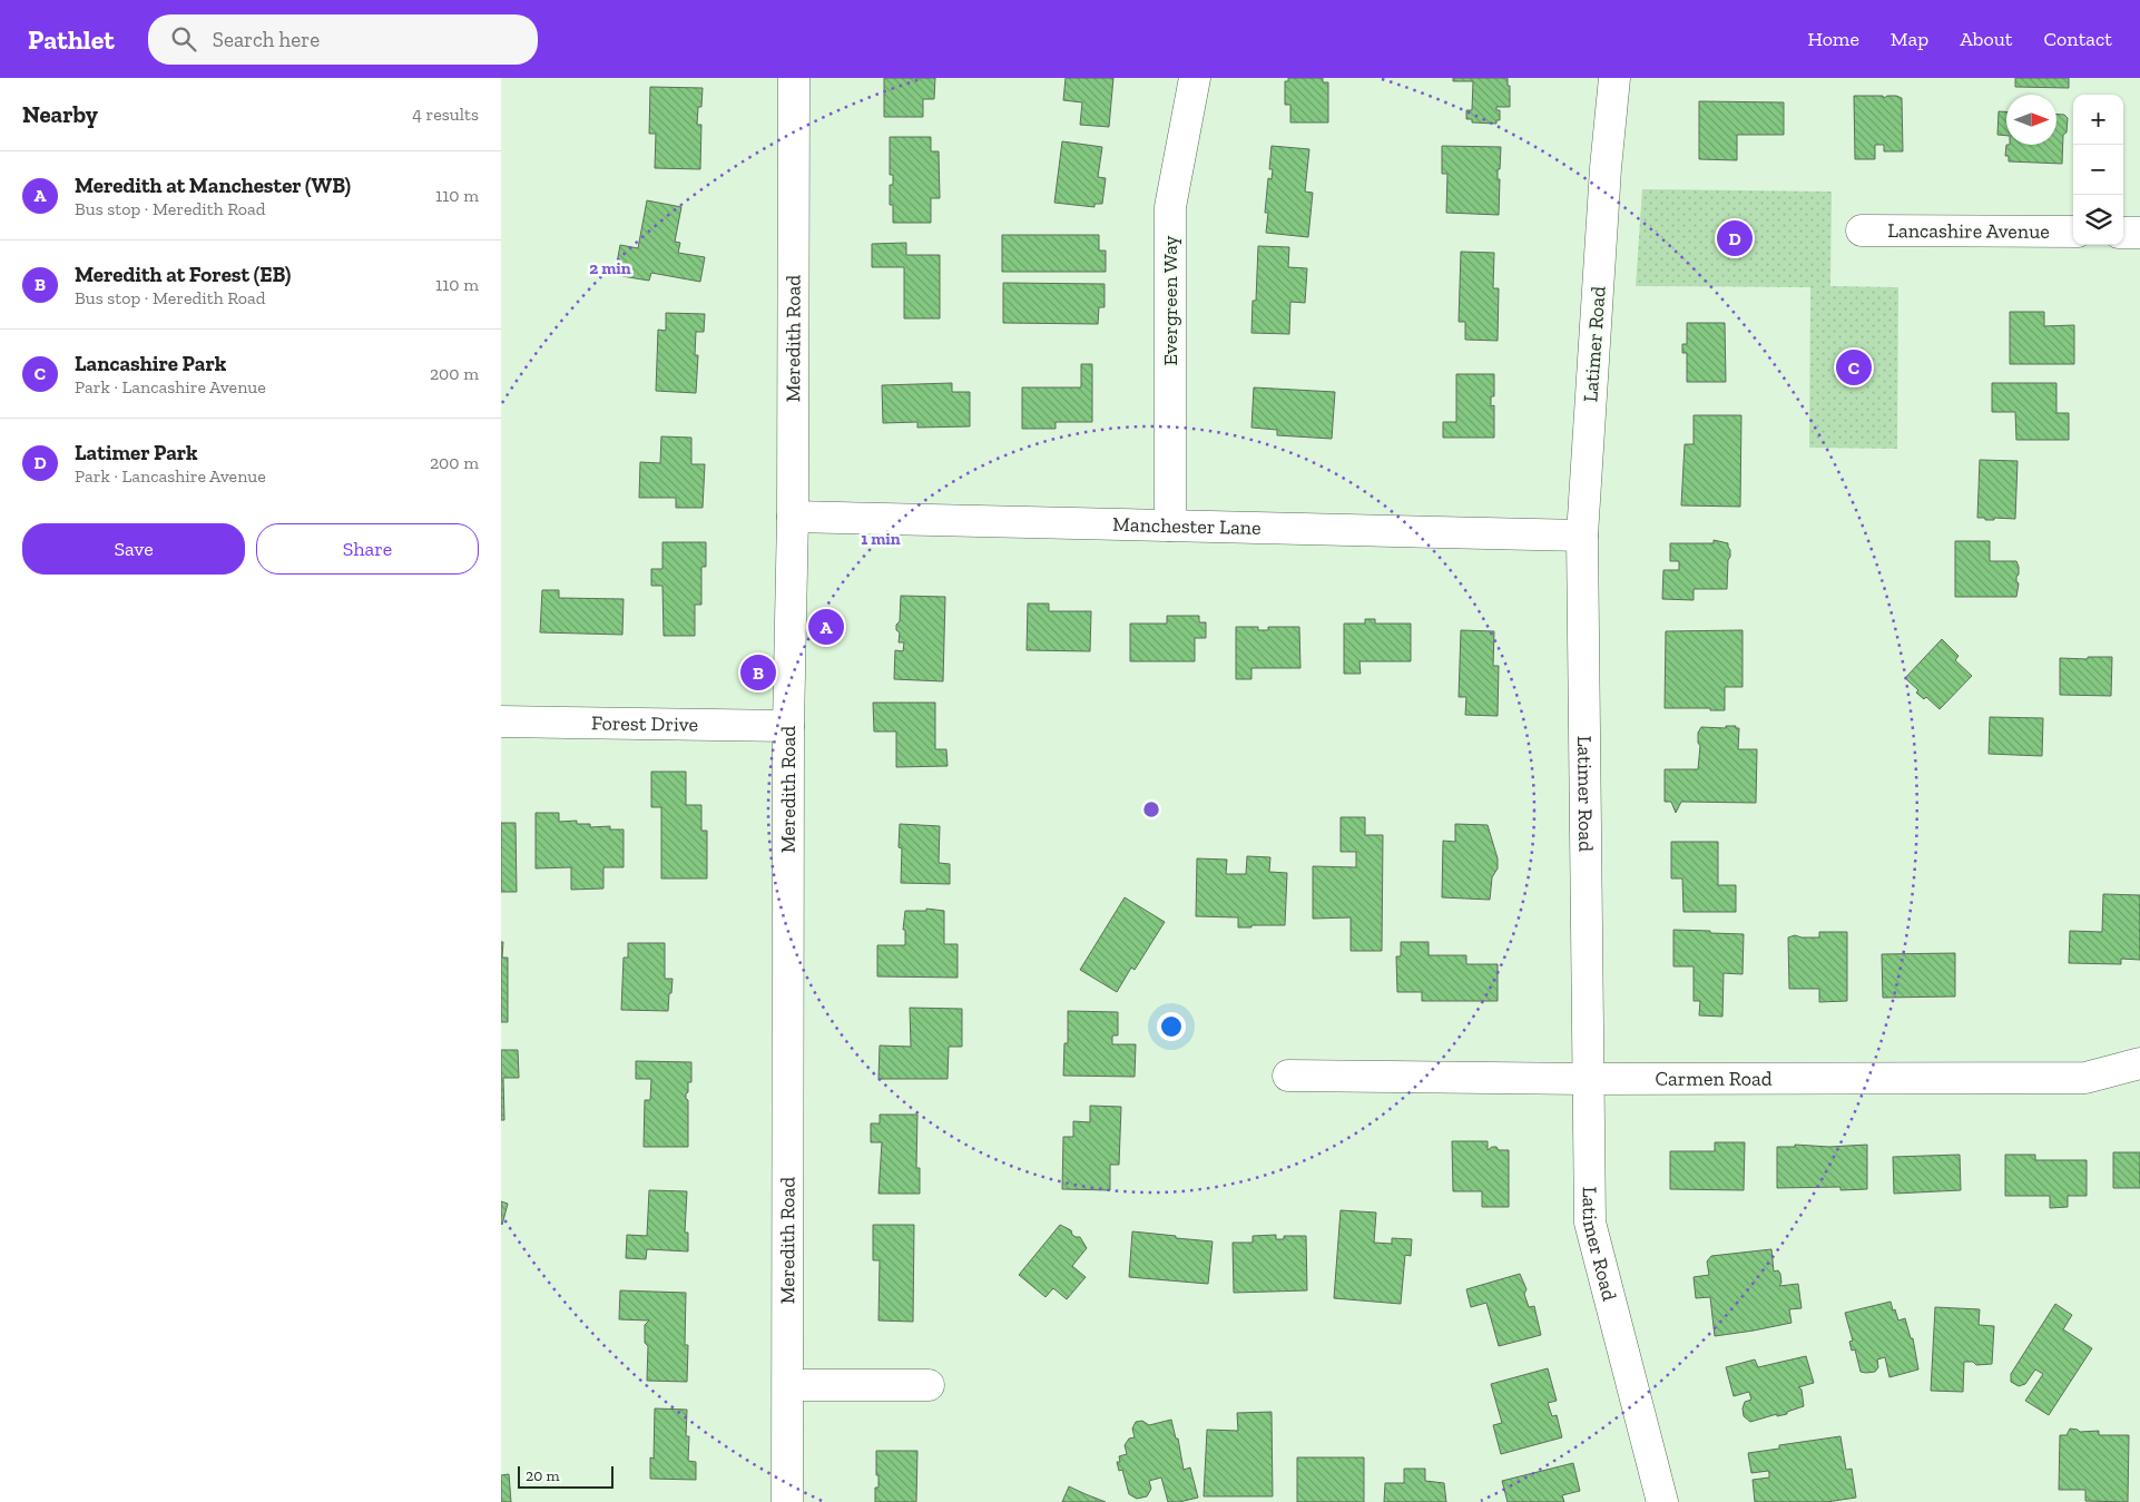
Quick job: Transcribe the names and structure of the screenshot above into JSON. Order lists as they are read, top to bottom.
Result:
{
  "streets": {
    "street": [
      "Lancashire Avenue",
      "Evergreen Way",
      "Meredith Road",
      "Latimer Road",
      "Manchester Lane",
      "Forest Drive",
      "Carmen Road"
    ]
  },
  "crossings": [
    ["Evergreen Way", "Manchester Lane"],
    ["Meredith Road", "Manchester Lane"],
    ["Meredith Road", "Forest Drive"],
    ["Latimer Road", "Manchester Lane"],
    ["Latimer Road", "Carmen Road"]
  ],
  "scale_bar": "20 m",
  "north": "right",
  "page": {
    "header": "Pathlet",
    "search": "Search here",
    "nav": [
      "Home",
      "Map",
      "About",
      "Contact"
    ],
    "heading": ["Nearby", "4 results"],
    "map_buttons": ["+", "−"],
    "list": [
      {
        "mark": "A",
        "name": "Meredith at Manchester (WB)",
        "note": "Bus stop · Meredith Road",
        "value": "110 m"
      },
      {
        "mark": "B",
        "name": "Meredith at Forest (EB)",
        "note": "Bus stop · Meredith Road",
        "value": "110 m"
      },
      {
        "mark": "C",
        "name": "Lancashire Park",
        "note": "Park · Lancashire Avenue",
        "value": "200 m"
      },
      {
        "mark": "D",
        "name": "Latimer Park",
        "note": "Park · Lancashire Avenue",
        "value": "200 m"
      }
    ],
    "pins": [
      "D",
      "C",
      "A",
      "B"
    ],
    "buttons": ["Save", "Share"],
    "scale": "20 m"
  },
  "rings": ["2 min", "1 min"]
}
